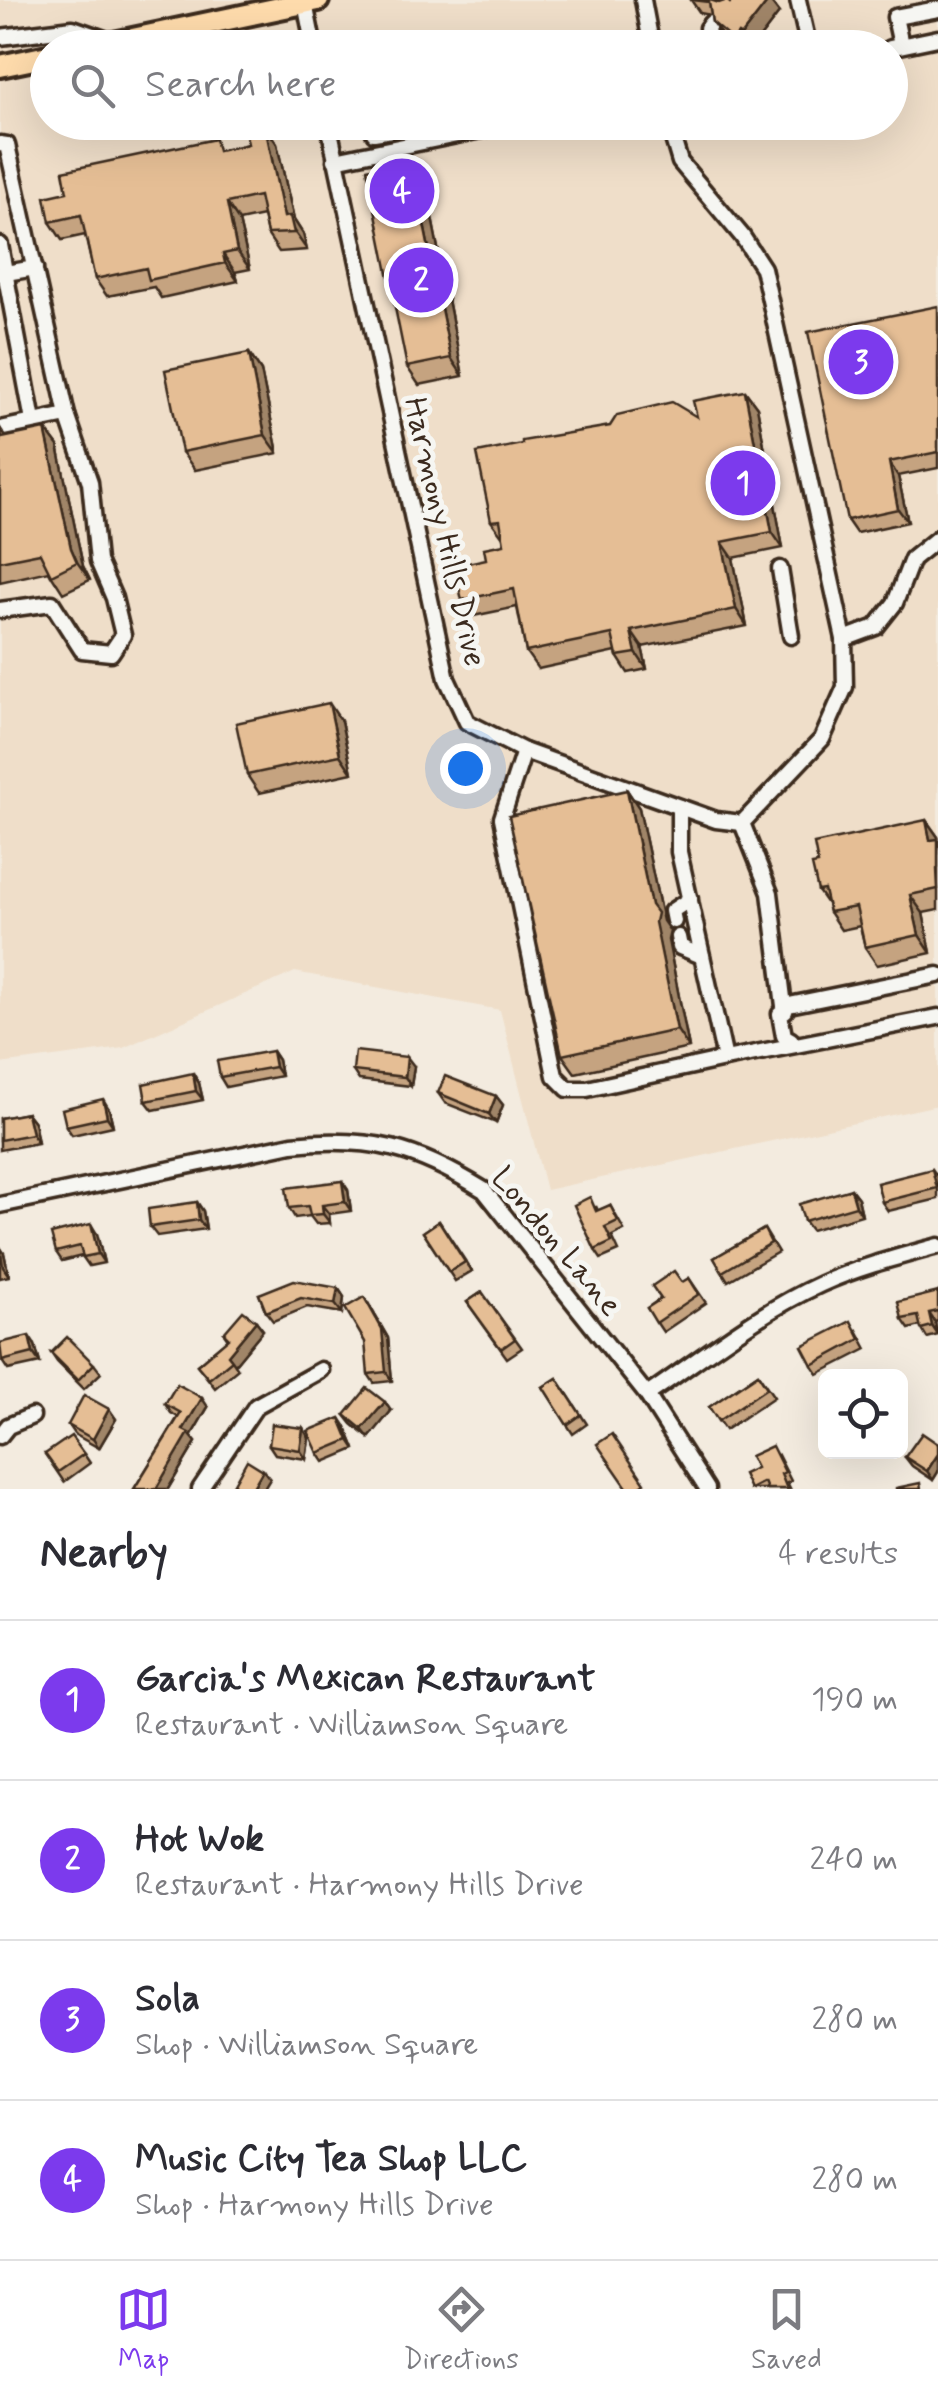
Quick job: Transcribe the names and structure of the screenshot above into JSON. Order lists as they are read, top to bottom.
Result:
{
  "streets": {
    "street": ["Harmony Hills Drive", "London Lane"]
  },
  "page": {
    "search": "Search here",
    "pins": [
      "4",
      "2",
      "3",
      "1"
    ],
    "heading": ["Nearby", "4 results"],
    "list": [
      {
        "mark": "1",
        "name": "Garcia's Mexican Restaurant",
        "note": "Restaurant · Williamson Square",
        "value": "190 m"
      },
      {
        "mark": "2",
        "name": "Hot Wok",
        "note": "Restaurant · Harmony Hills Drive",
        "value": "240 m"
      },
      {
        "mark": "3",
        "name": "Sola",
        "note": "Shop · Williamson Square",
        "value": "280 m"
      },
      {
        "mark": "4",
        "name": "Music City Tea Shop LLC",
        "note": "Shop · Harmony Hills Drive",
        "value": "280 m"
      }
    ],
    "nav": ["Map", "Directions", "Saved"]
  }
}
